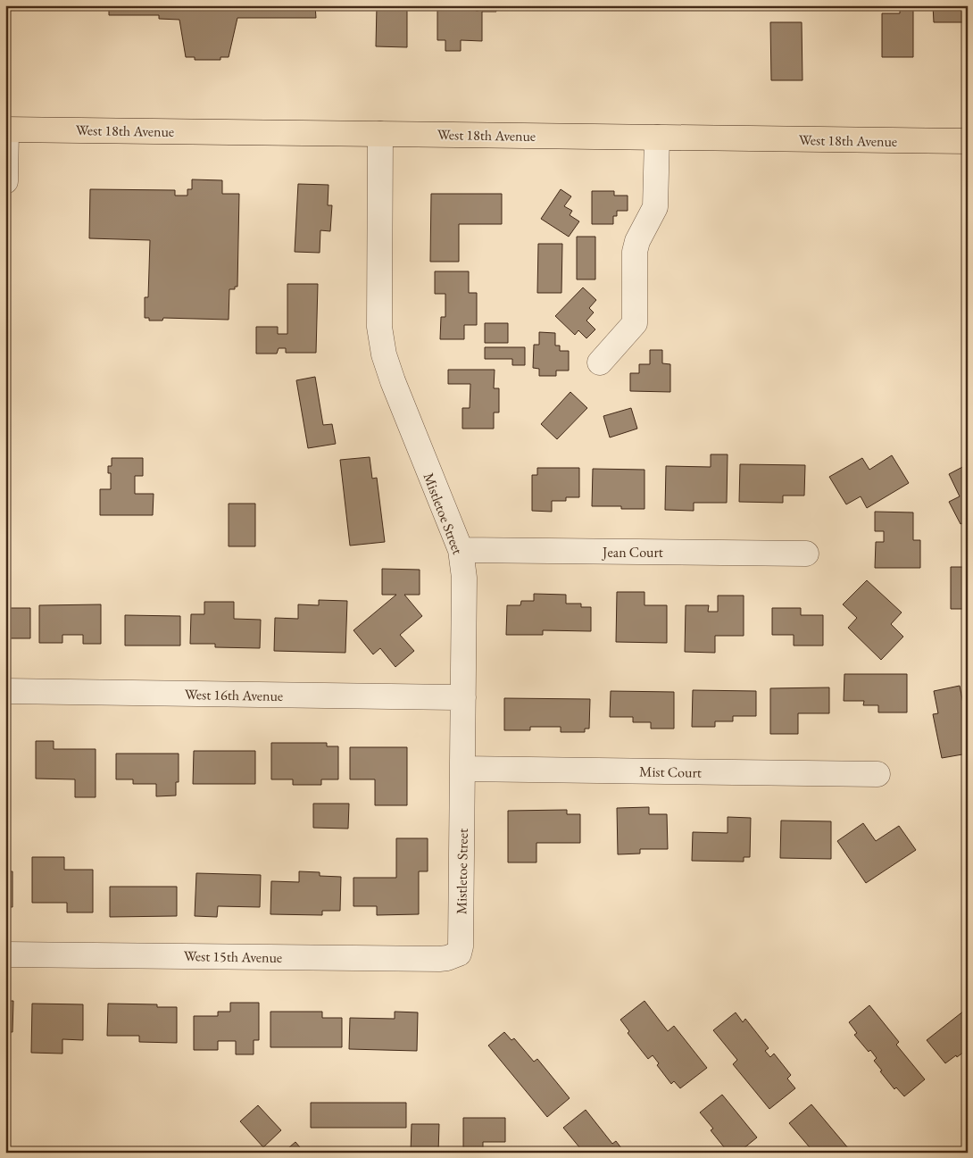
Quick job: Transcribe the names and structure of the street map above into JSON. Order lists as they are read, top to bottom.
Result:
{
  "streets": {
    "main road": ["West 18th Avenue"],
    "street": [
      "Mistletoe Street",
      "Jean Court",
      "West 16th Avenue",
      "Mist Court",
      "West 15th Avenue"
    ]
  },
  "crossings": [
    ["West 18th Avenue", "Mistletoe Street"],
    ["Mistletoe Street", "Jean Court"],
    ["Mistletoe Street", "West 16th Avenue"],
    ["Mistletoe Street", "Mist Court"],
    ["Mistletoe Street", "West 15th Avenue"]
  ]
}
